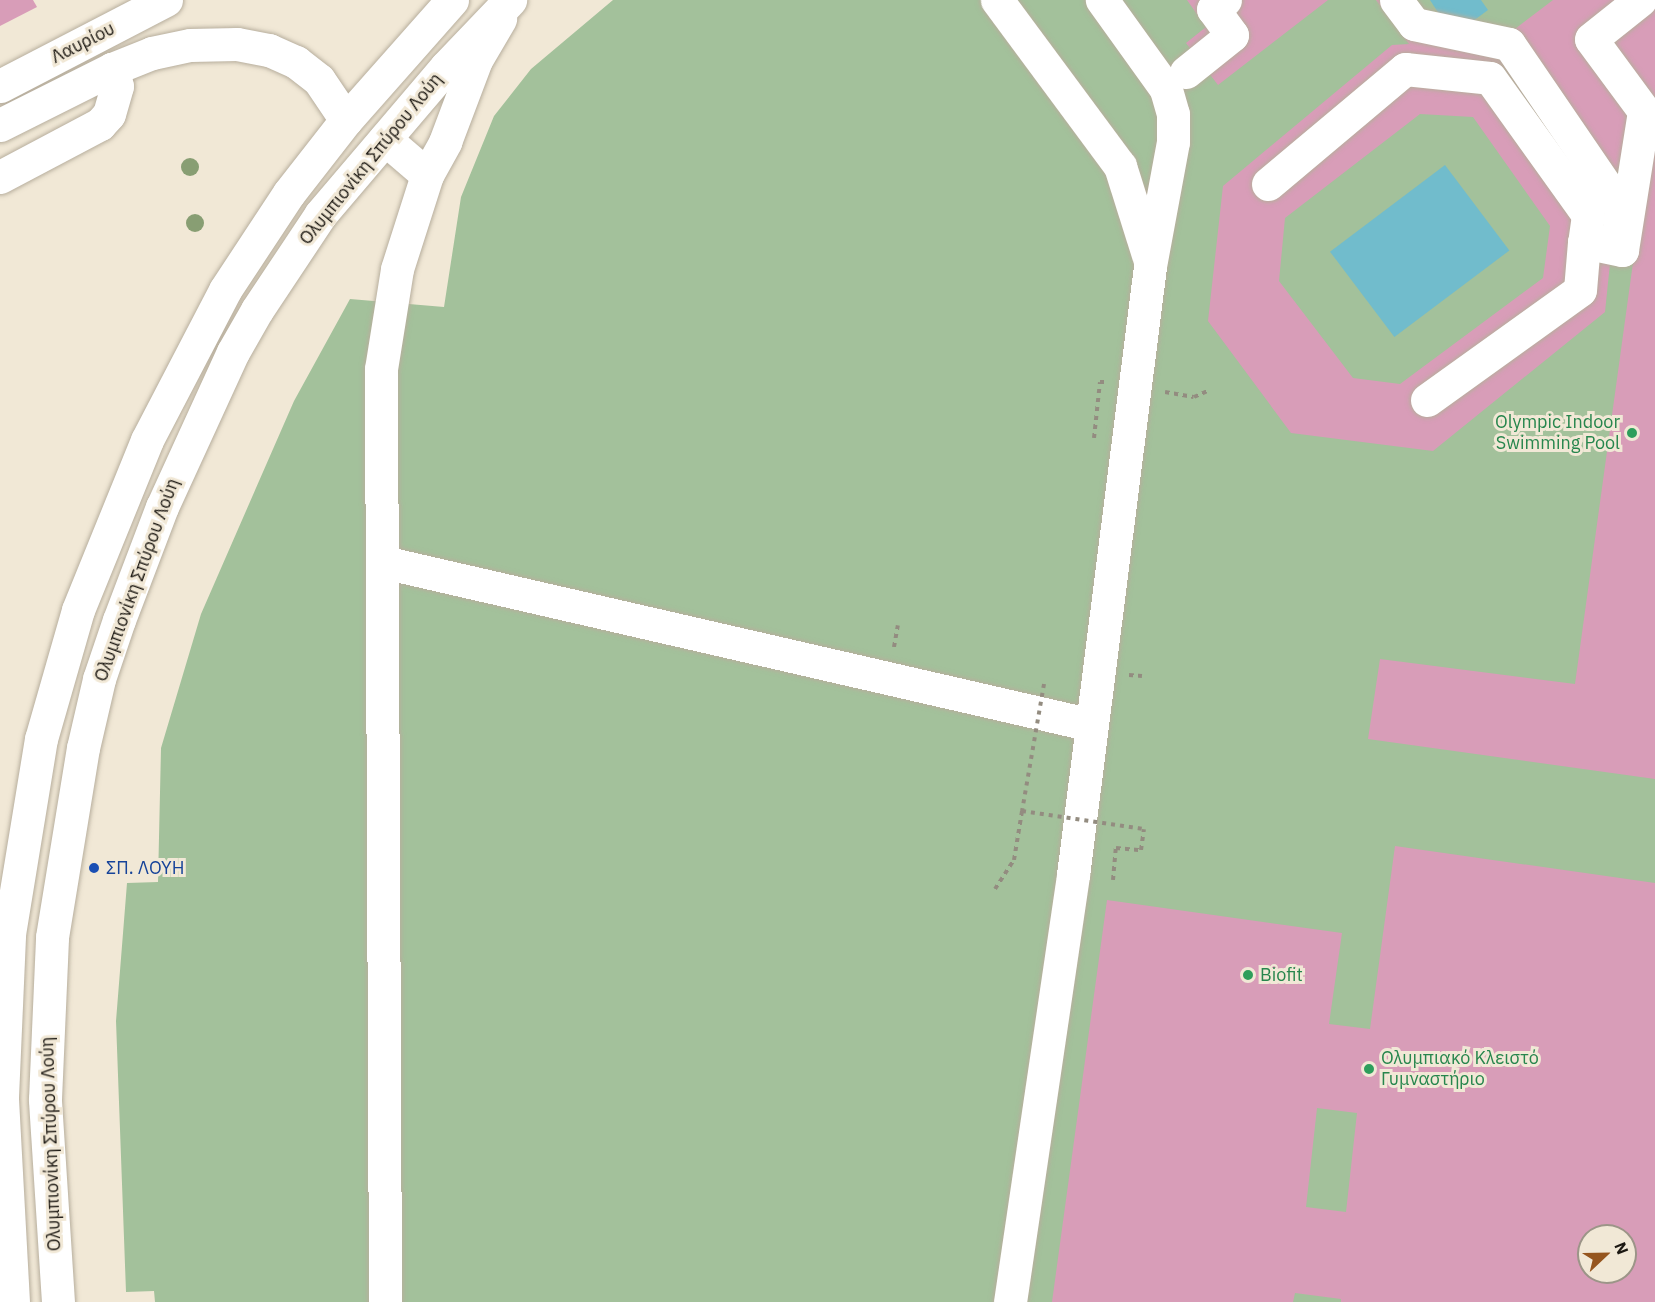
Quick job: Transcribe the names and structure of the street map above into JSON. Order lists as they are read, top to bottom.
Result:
{
  "streets": {
    "main road": ["Λαυρίου", "Ολυμπιονίκη Σπύρου Λούη"]
  },
  "places": [
    "Olympic Indoor Swimming Pool",
    "ΣΠ. ΛΟΥΗ",
    "Biofit",
    "Ολυμπιακό Κλειστό Γυμναστήριο"
  ],
  "north": "right"
}
